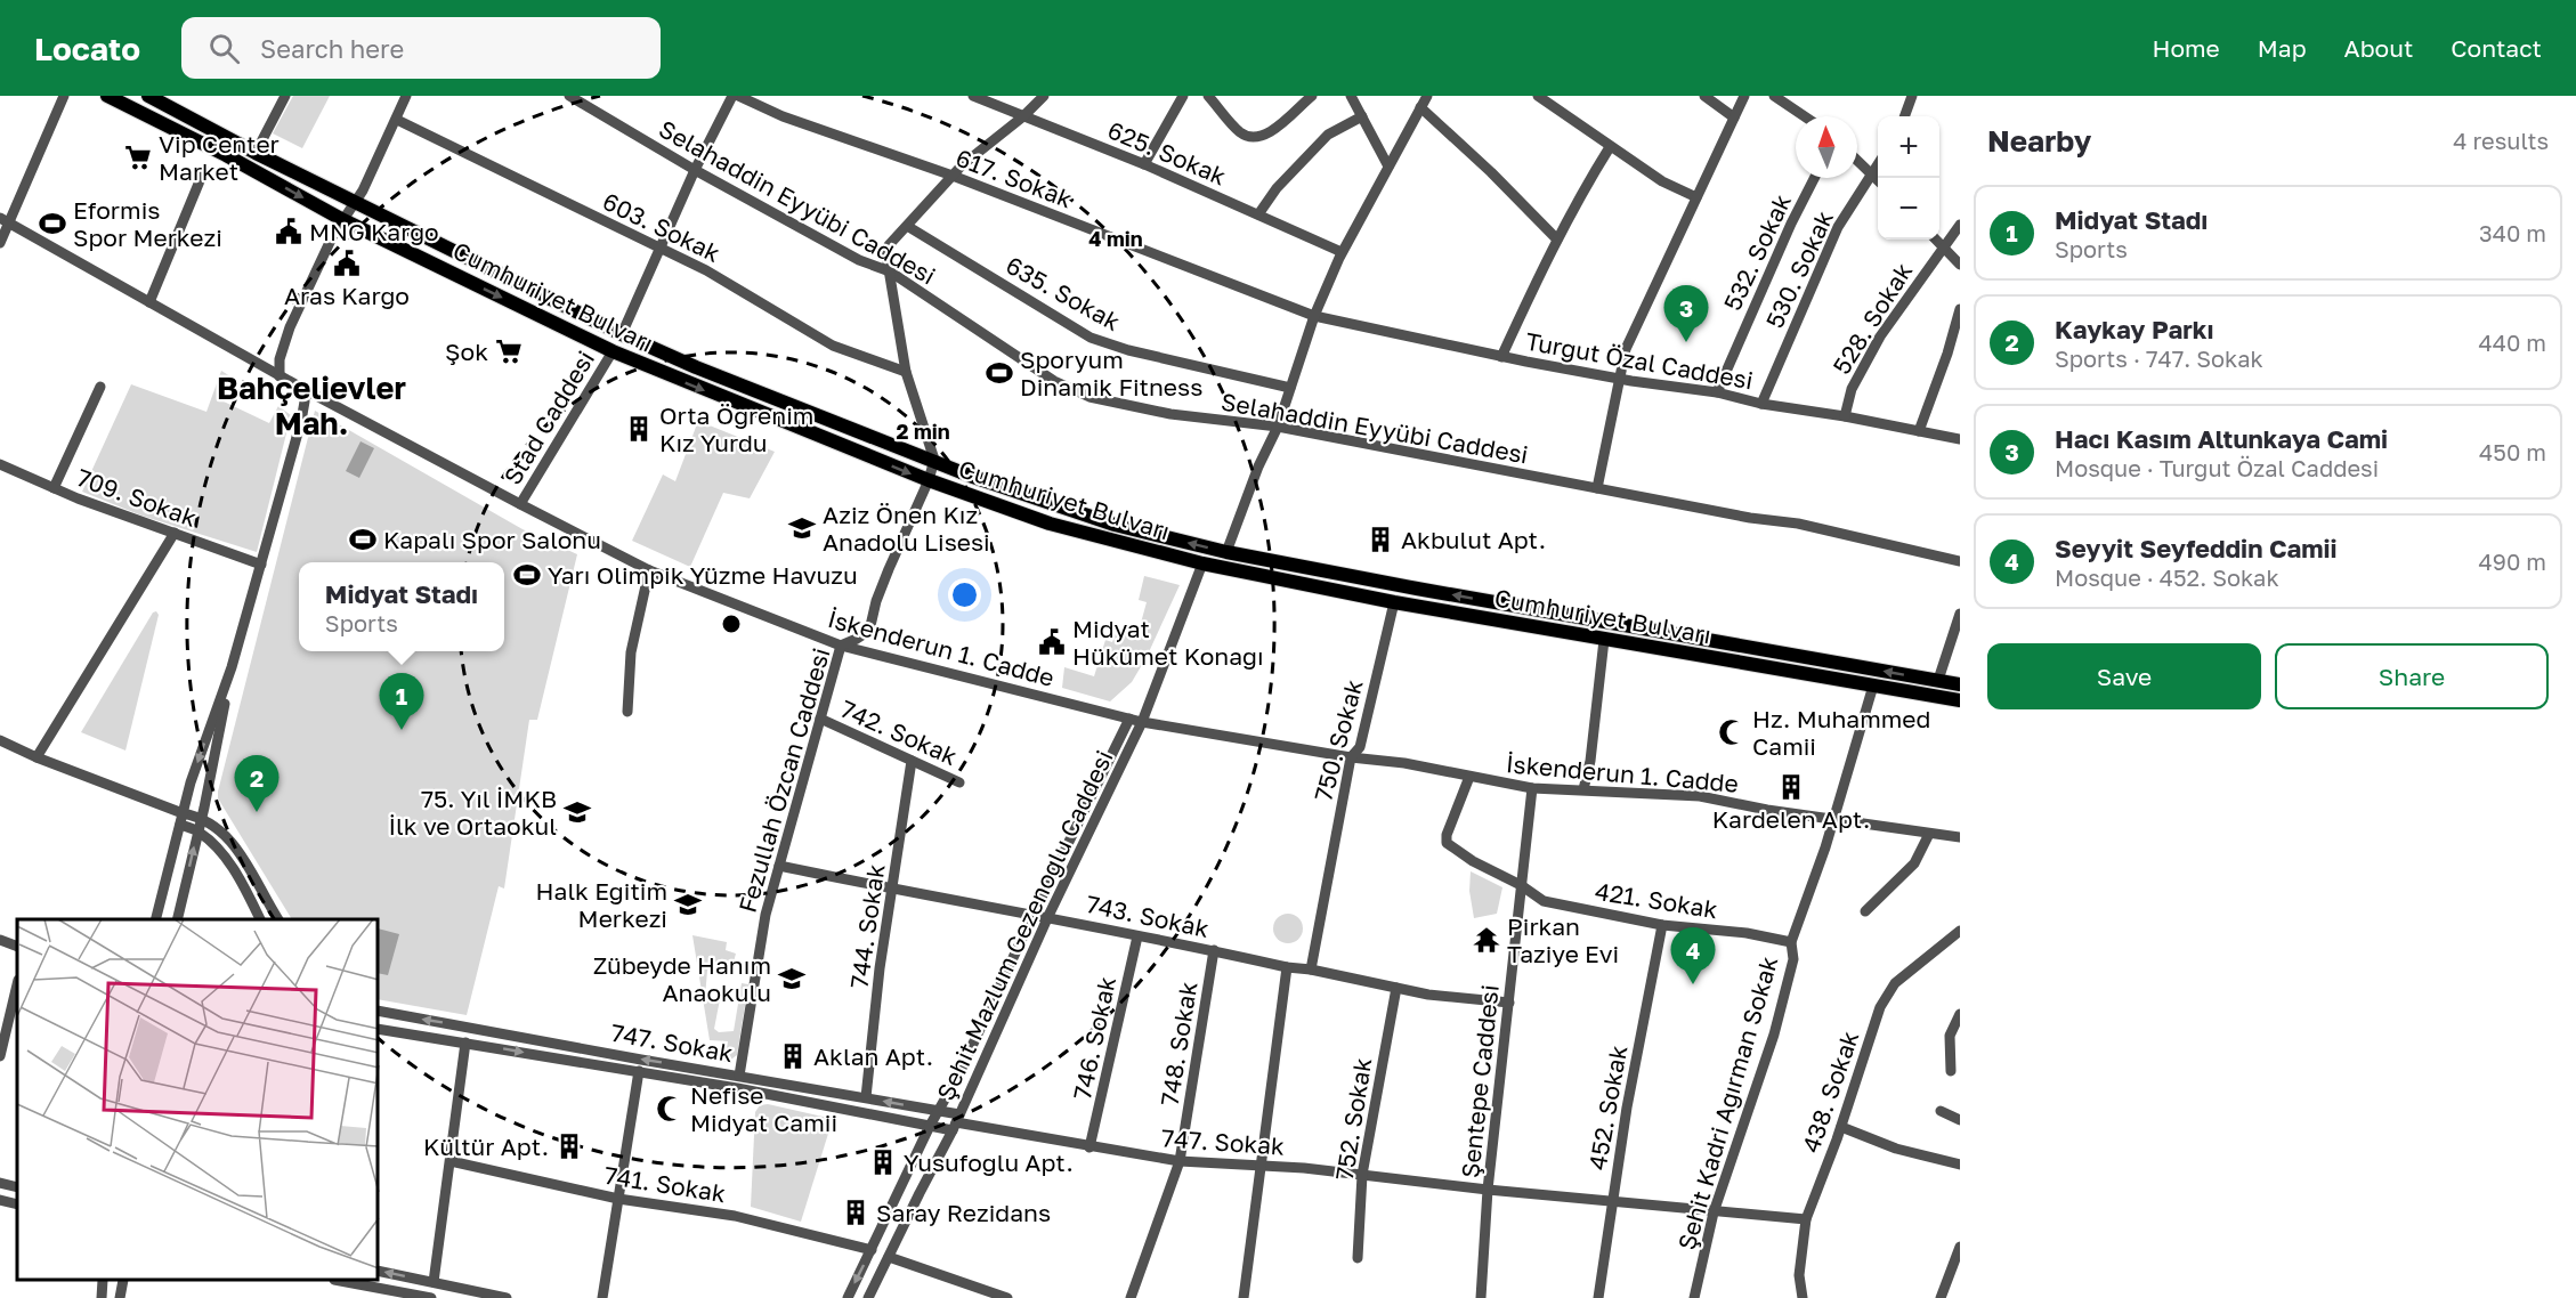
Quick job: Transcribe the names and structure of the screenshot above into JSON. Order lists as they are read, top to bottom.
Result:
{
  "streets": {
    "main road": ["Cumhuriyet Bulvarı"],
    "street": [
      "625. Sokak",
      "617. Sokak",
      "Selahaddin Eyyübi Caddesi",
      "603. Sokak",
      "532. Sokak",
      "530. Sokak",
      "635. Sokak",
      "528. Sokak",
      "Turgut Özal Caddesi",
      "Stad Caddesi",
      "709. Sokak",
      "İskenderun 1. Cadde",
      "742. Sokak",
      "750. Sokak",
      "Fezullah Özcan Caddesi",
      "421. Sokak",
      "743. Sokak",
      "Şehit Mazlum Gezenoğlu Caddesi",
      "744. Sokak",
      "746. Sokak",
      "747. Sokak",
      "748. Sokak",
      "Şentepe Caddesi",
      "438. Sokak",
      "Şehit Kadri Ağırman Sokak",
      "452. Sokak",
      "752. Sokak",
      "741. Sokak"
    ]
  },
  "crossings": [
    ["617. Sokak", "Turgut Özal Caddesi"],
    ["532. Sokak", "Turgut Özal Caddesi"],
    ["530. Sokak", "Turgut Özal Caddesi"],
    ["Cumhuriyet Bulvarı", "Stad Caddesi"],
    ["Cumhuriyet Bulvarı", "750. Sokak"],
    ["Cumhuriyet Bulvarı", "Fezullah Özcan Caddesi"],
    ["Cumhuriyet Bulvarı", "Şehit Mazlum Gezenoğlu Caddesi"],
    ["Cumhuriyet Bulvarı", "Şehit Kadri Ağırman Sokak"],
    ["528. Sokak", "Turgut Özal Caddesi"],
    ["Stad Caddesi", "İskenderun 1. Cadde"],
    ["İskenderun 1. Cadde", "750. Sokak"],
    ["İskenderun 1. Cadde", "Fezullah Özcan Caddesi"],
    ["İskenderun 1. Cadde", "421. Sokak"],
    ["İskenderun 1. Cadde", "Şehit Mazlum Gezenoğlu Caddesi"],
    ["İskenderun 1. Cadde", "Şentepe Caddesi"],
    ["İskenderun 1. Cadde", "Şehit Kadri Ağırman Sokak"],
    ["742. Sokak", "Fezullah Özcan Caddesi"],
    ["742. Sokak", "744. Sokak"],
    ["750. Sokak", "743. Sokak"],
    ["Fezullah Özcan Caddesi", "743. Sokak"],
    ["Fezullah Özcan Caddesi", "747. Sokak"],
    ["421. Sokak", "Şentepe Caddesi"],
    ["421. Sokak", "Şehit Kadri Ağırman Sokak"],
    ["421. Sokak", "452. Sokak"],
    ["743. Sokak", "Şehit Mazlum Gezenoğlu Caddesi"],
    ["743. Sokak", "744. Sokak"],
    ["743. Sokak", "746. Sokak"],
    ["743. Sokak", "748. Sokak"],
    ["743. Sokak", "Şentepe Caddesi"],
    ["743. Sokak", "752. Sokak"],
    ["Şehit Mazlum Gezenoğlu Caddesi", "747. Sokak"],
    ["Şehit Mazlum Gezenoğlu Caddesi", "741. Sokak"],
    ["744. Sokak", "747. Sokak"],
    ["746. Sokak", "747. Sokak"],
    ["747. Sokak", "748. Sokak"],
    ["747. Sokak", "Şentepe Caddesi"],
    ["747. Sokak", "438. Sokak"],
    ["747. Sokak", "Şehit Kadri Ağırman Sokak"],
    ["747. Sokak", "452. Sokak"],
    ["747. Sokak", "752. Sokak"]
  ],
  "districts": ["Bahçelievler Mah."],
  "places": {
    "supermarket": ["Vip Center Market", "Şok"],
    "sports": [
      "Eformis Spor Merkezi",
      "Sporyum Dinamik Fitness",
      "Kapalı Spor Salonu",
      "Yarı Olimpik Yüzme Havuzu"
    ],
    "public building": ["MNG Kargo", "Aras Kargo", "Midyat Hükümet Konağı"],
    "building": [
      "Orta Öğrenim Kız Yurdu",
      "Akbulut Apt.",
      "Kardelen Apt.",
      "Aklan Apt.",
      "Kültür Apt.",
      "Yusufoğlu Apt.",
      "Saray Rezidans"
    ],
    "school or university": [
      "Aziz Önen Kız Anadolu Lisesi",
      "75. Yıl İMKB İlk ve Ortaokul",
      "Halk Eğitim Merkezi",
      "Zübeyde Hanım Anaokulu"
    ],
    "mosque": ["Hz. Muhammed Camii", "Nefise Midyat Camii"],
    "temple": ["Pirkan Taziye Evi"]
  },
  "north": "top",
  "page": {
    "header": "Locato",
    "search": "Search here",
    "nav": [
      "Home",
      "Map",
      "About",
      "Contact"
    ],
    "heading": ["Nearby", "4 results"],
    "map_buttons": ["+", "−"],
    "list": [
      {
        "mark": "1",
        "name": "Midyat Stadı",
        "note": "Sports",
        "value": "340 m"
      },
      {
        "mark": "2",
        "name": "Kaykay Parkı",
        "note": "Sports · 747. Sokak",
        "value": "440 m"
      },
      {
        "mark": "3",
        "name": "Hacı Kasım Altunkaya Cami",
        "note": "Mosque · Turgut Özal Caddesi",
        "value": "450 m"
      },
      {
        "mark": "4",
        "name": "Seyyit Seyfeddin Camii",
        "note": "Mosque · 452. Sokak",
        "value": "490 m"
      }
    ],
    "pins": [
      "3",
      "1",
      "2",
      "4"
    ],
    "popup": ["Midyat Stadı", "Sports"],
    "buttons": ["Save", "Share"]
  },
  "rings": ["4 min", "2 min"]
}
